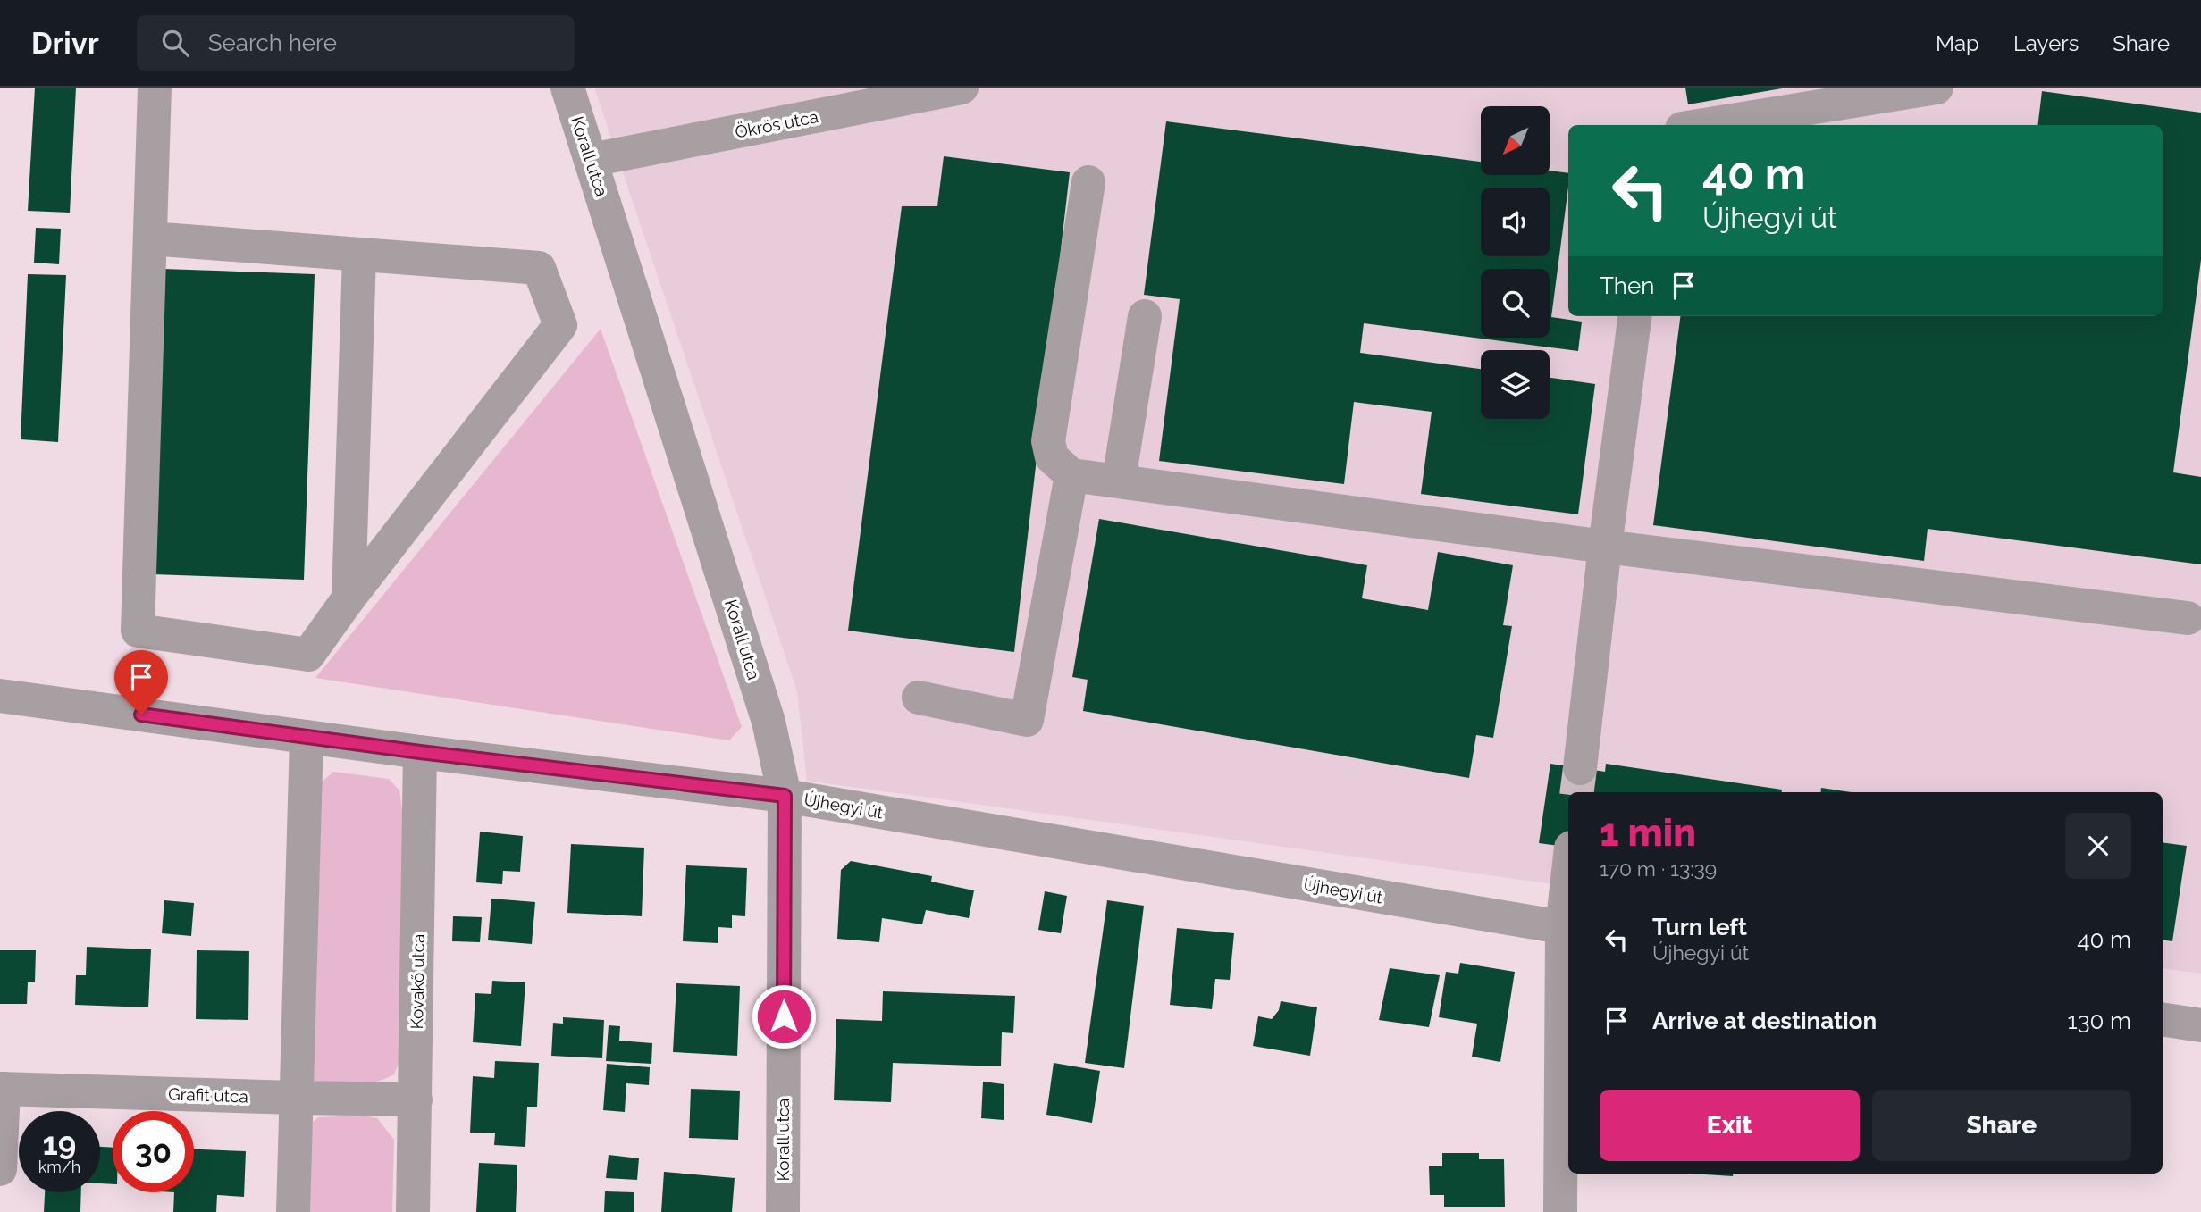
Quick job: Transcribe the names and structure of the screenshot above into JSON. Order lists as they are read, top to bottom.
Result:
{
  "streets": {
    "street": [
      "Ökrös utca",
      "Korall utca",
      "Újhegyi út",
      "Kovakő utca",
      "Grafit utca"
    ]
  },
  "crossings": [
    ["Ökrös utca", "Korall utca"],
    ["Korall utca", "Újhegyi út"],
    ["Újhegyi út", "Kovakő utca"],
    ["Kovakő utca", "Grafit utca"]
  ],
  "north": "bottom left",
  "page": {
    "header": "Drivr",
    "search": "Search here",
    "nav": ["Map", "Layers", "Share"],
    "turn": ["40 m", "Újhegyi út"],
    "then": "Then",
    "heading": ["1 min", "170 m · 13:39"],
    "list": [
      {
        "name": "Turn left",
        "note": "Újhegyi út",
        "value": "40 m"
      },
      {
        "name": "Arrive at destination",
        "value": "130 m"
      }
    ],
    "buttons": ["Exit", "Share"],
    "speed": "19 km/h",
    "limit": "30"
  }
}
